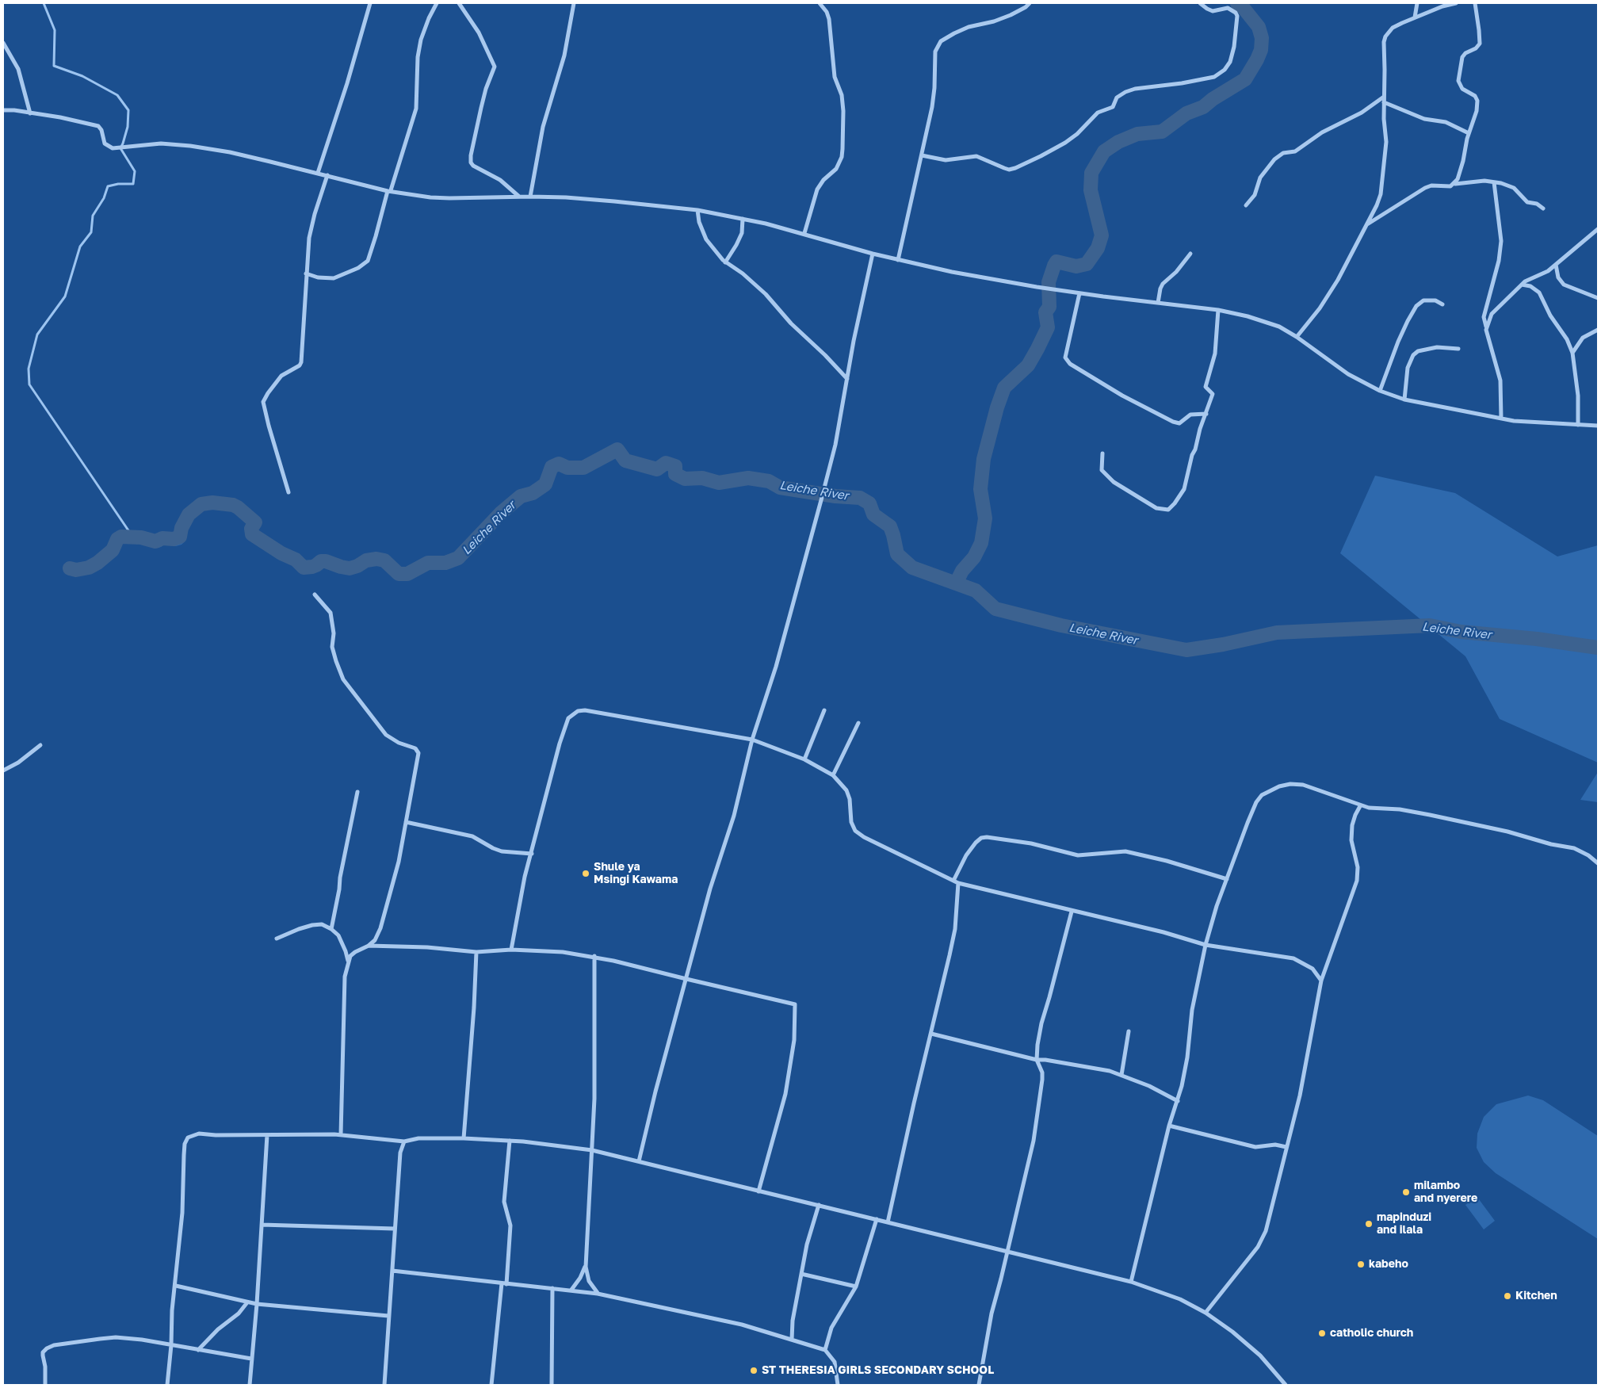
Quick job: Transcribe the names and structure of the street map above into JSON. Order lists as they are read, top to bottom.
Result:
{
  "water": ["Leiche River"],
  "places": [
    "Shule ya Msingi Kawama",
    "milambo and nyerere",
    "mapinduzi and ilala",
    "kabeho",
    "Kitchen",
    "catholic church",
    "ST THERESIA GIRLS SECONDARY SCHOOL"
  ]
}
